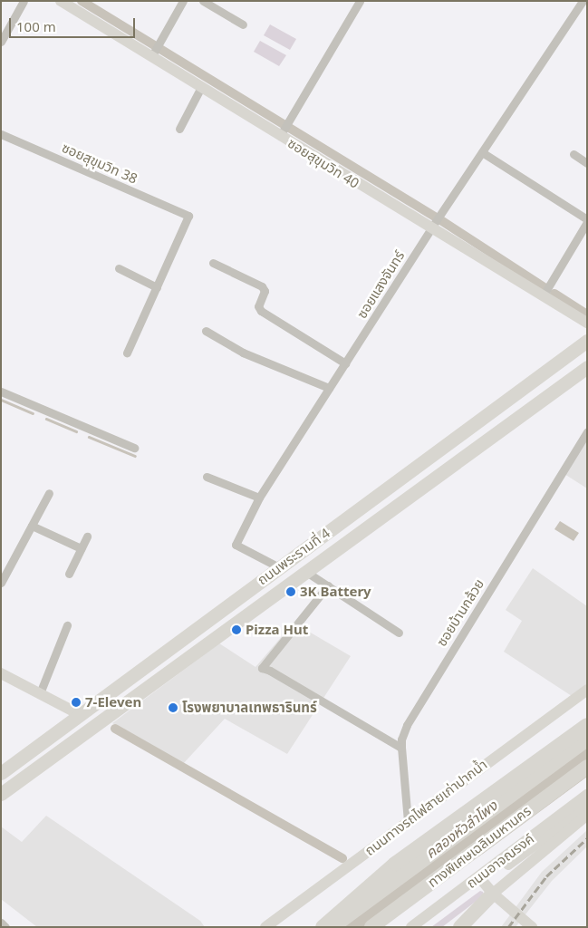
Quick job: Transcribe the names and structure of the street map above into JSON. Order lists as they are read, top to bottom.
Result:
{
  "streets": {
    "highway": ["ทางพิเศษเฉลิมมหานคร"],
    "main road": ["ถนนพระรามที่ 4"],
    "street": [
      "ซอยสุขุมวิท 38",
      "ซอยสุขุมวิท 40",
      "ซอยแสงจันทร์",
      "ซอยบ้านกล้วย",
      "ถนนทางรถไฟสายเก่าปากน้ำ",
      "ถนนอาจณรงค์"
    ]
  },
  "crossings": [
    ["ซอยสุขุมวิท 40", "ซอยแสงจันทร์"],
    ["ซอยแสงจันทร์", "ถนนพระรามที่ 4"],
    ["ซอยบ้านกล้วย", "ถนนทางรถไฟสายเก่าปากน้ำ"]
  ],
  "water": ["คลองหัวลำโพง"],
  "places": [
    "3K Battery",
    "Pizza Hut",
    "7-Eleven",
    "โรงพยาบาลเทพธารินทร์"
  ],
  "scale_bar": "100 m"
}
